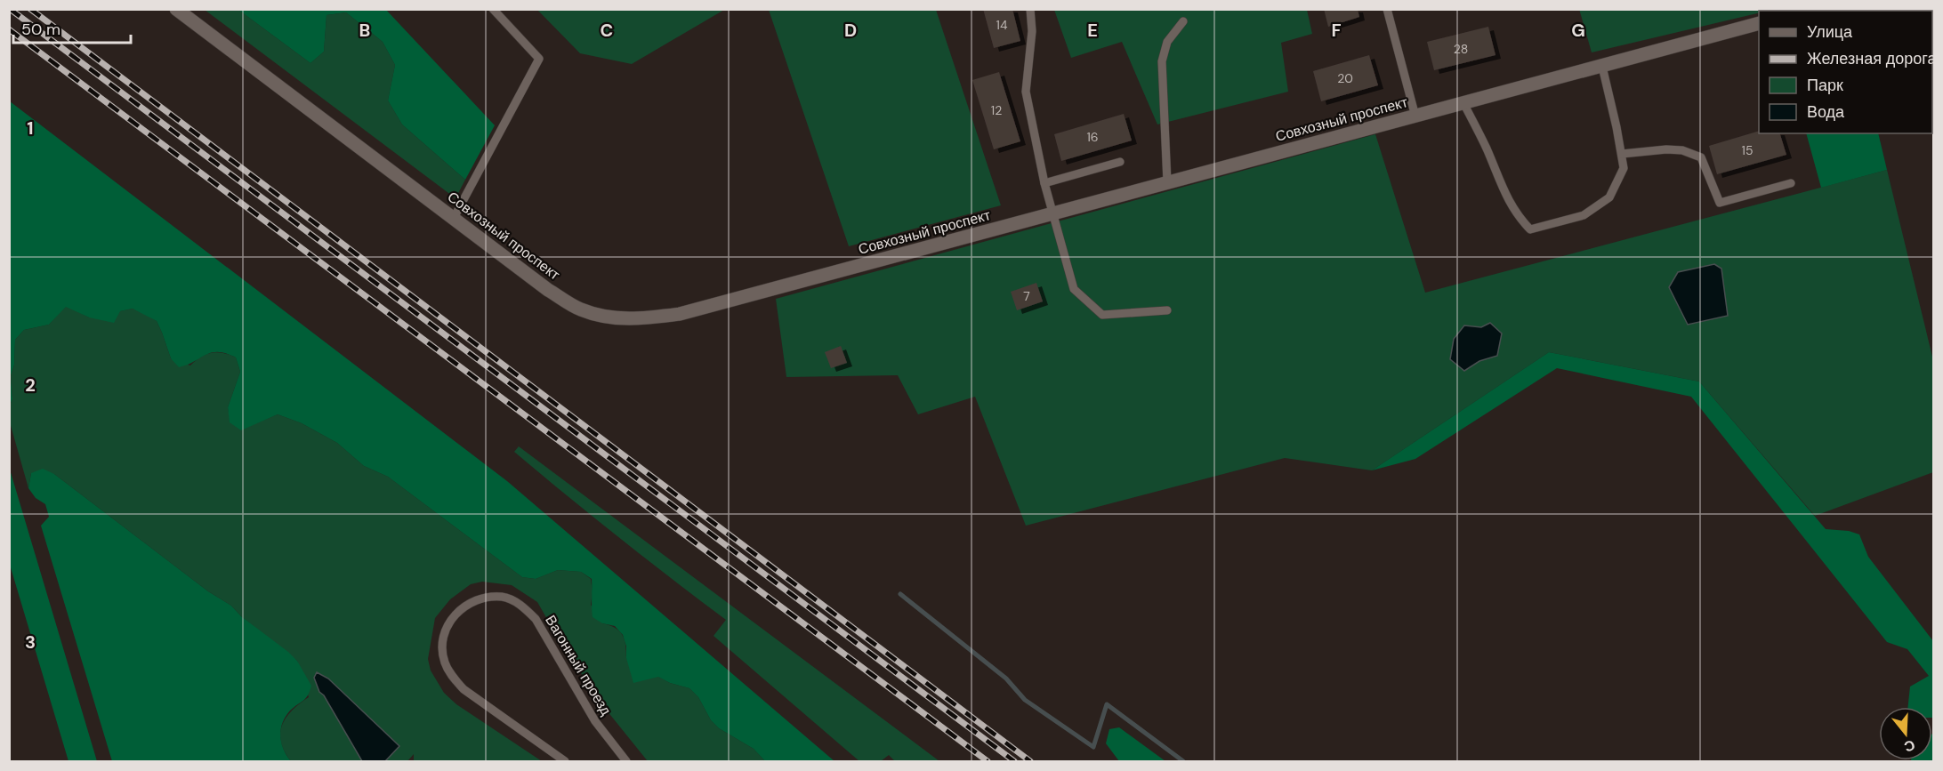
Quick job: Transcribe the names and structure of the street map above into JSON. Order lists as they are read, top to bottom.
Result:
{
  "streets": {
    "street": ["Совхозный проспект"],
    "lane": ["Вагонный проезд"]
  },
  "house_numbers": [
    "14",
    "28",
    "20",
    "12",
    "16",
    "15",
    "7"
  ],
  "legend": [
    "Улица",
    "Железная дорога",
    "Парк",
    "Вода"
  ],
  "scale_bar": "50 m",
  "north": "bottom",
  "grid": {
    "columns": [
      "B",
      "C",
      "D",
      "E",
      "F",
      "G"
    ],
    "rows": ["1", "2", "3"]
  }
}
